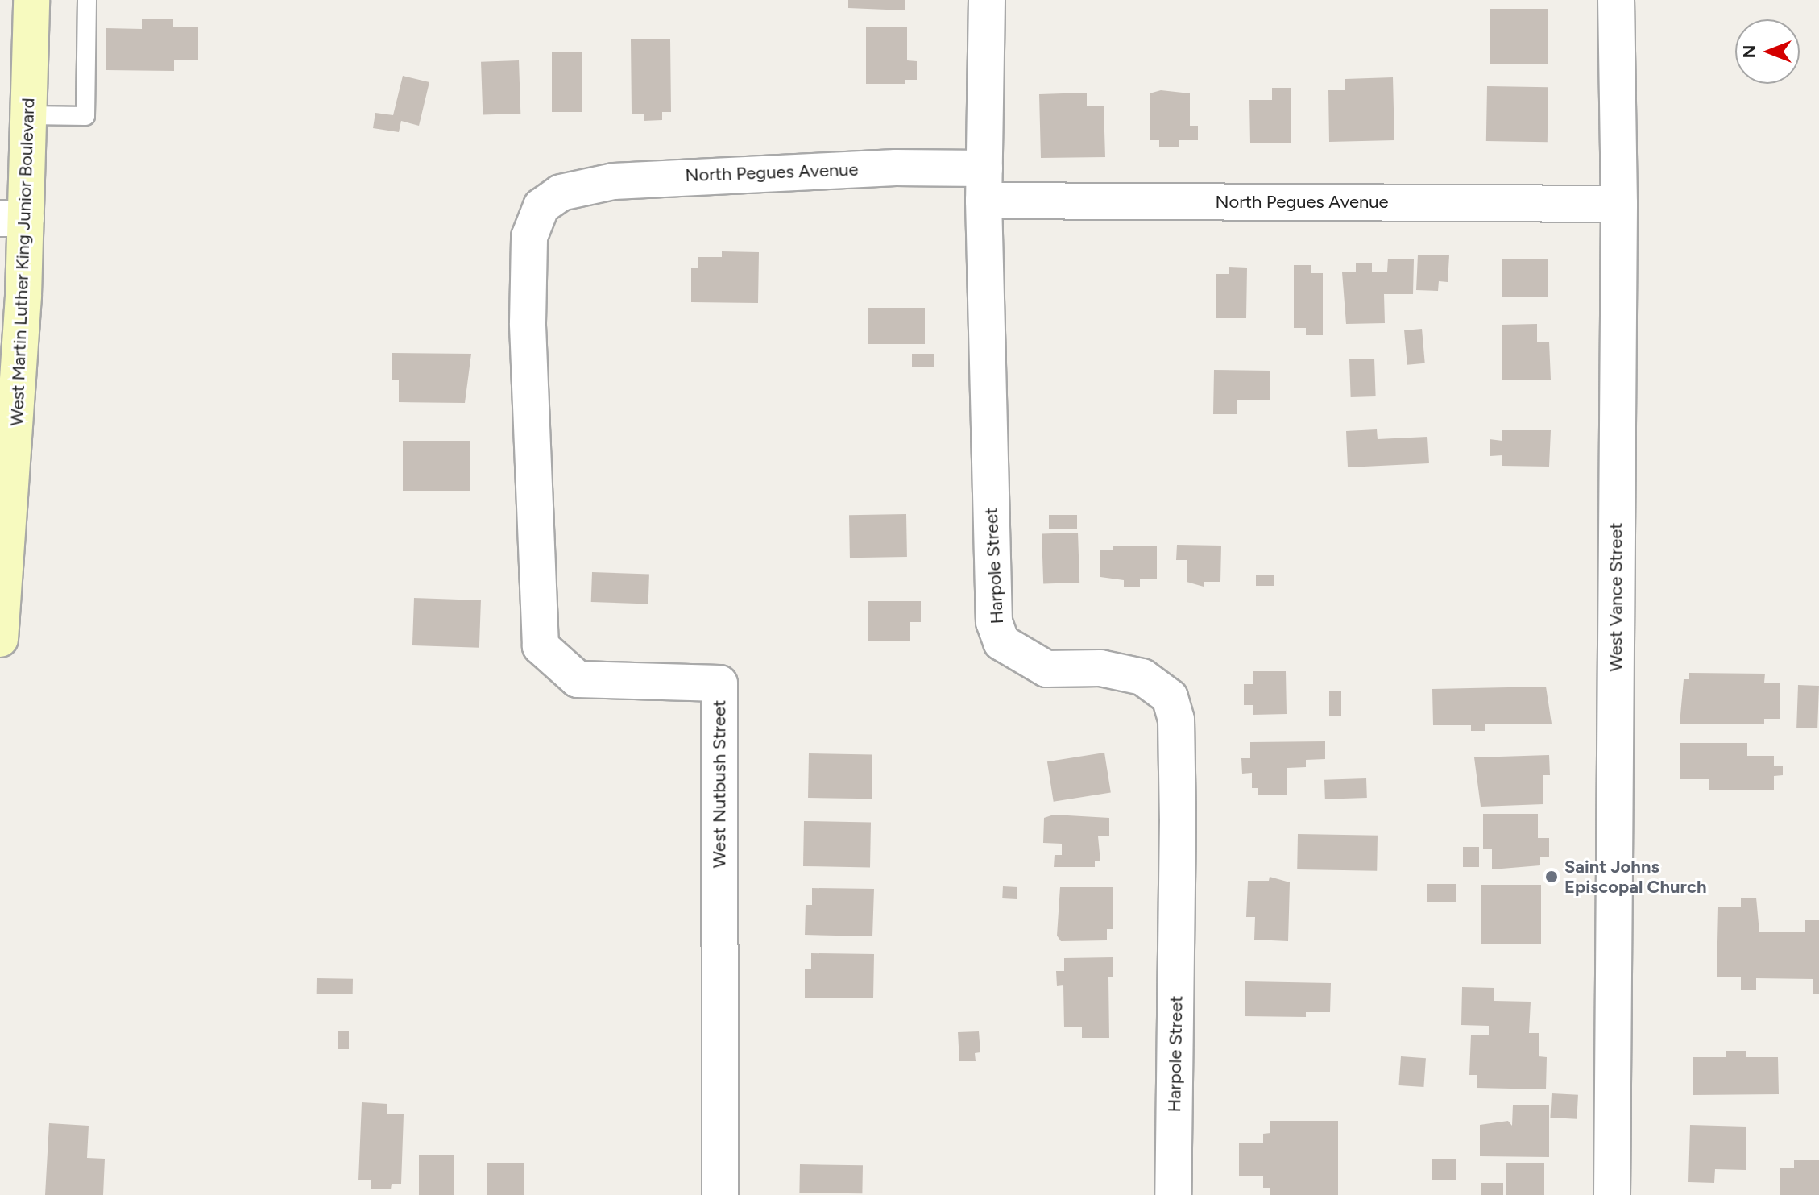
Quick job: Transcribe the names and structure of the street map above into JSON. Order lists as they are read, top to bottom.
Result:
{
  "streets": {
    "main road": ["West Martin Luther King Junior Boulevard"],
    "street": [
      "North Pegues Avenue",
      "Harpole Street",
      "West Vance Street",
      "West Nutbush Street"
    ]
  },
  "crossings": [
    ["North Pegues Avenue", "Harpole Street"],
    ["North Pegues Avenue", "West Vance Street"],
    ["North Pegues Avenue", "West Nutbush Street"]
  ],
  "places": ["Saint Johns Episcopal Church"],
  "north": "left"
}
